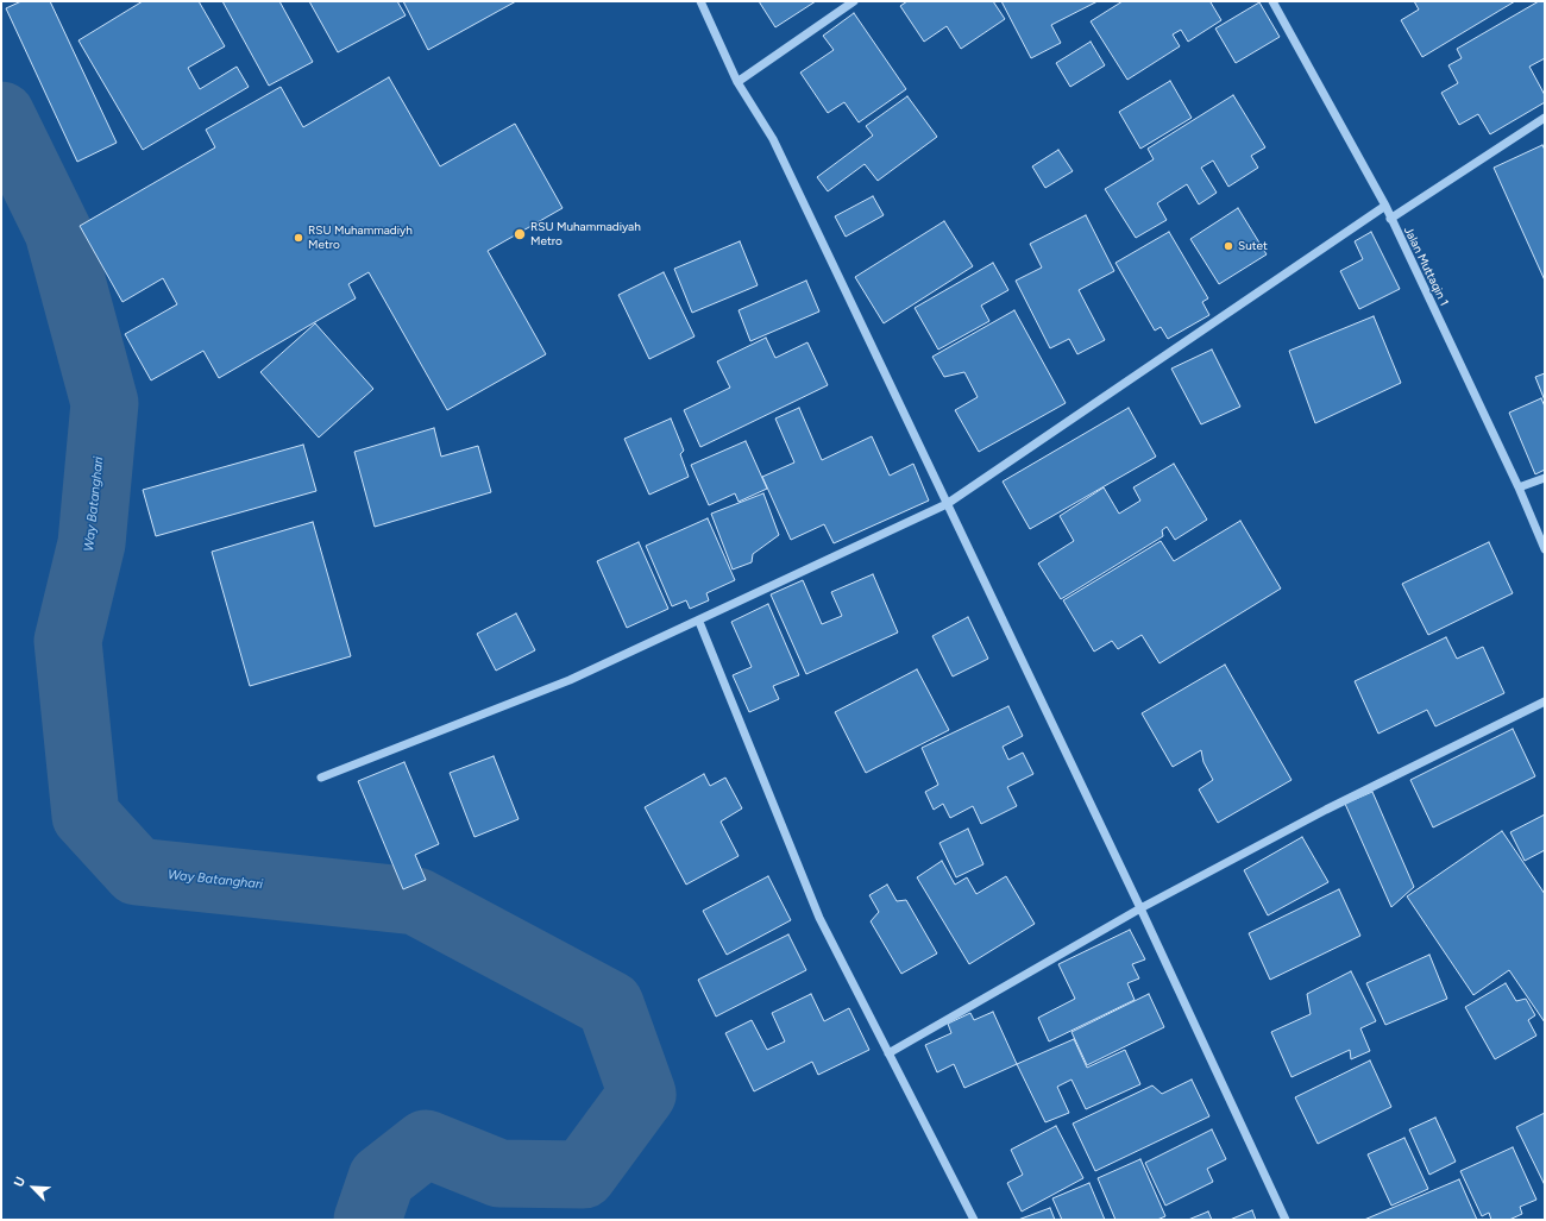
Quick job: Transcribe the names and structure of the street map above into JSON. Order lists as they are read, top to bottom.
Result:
{
  "streets": {
    "street": ["Jalan Muttaqin 1"]
  },
  "water": ["Way Batanghari"],
  "places": ["RSU Muhammadiyah Metro", "RSU Muhammadiyh Metro", "Sutet"],
  "north": "top left"
}
